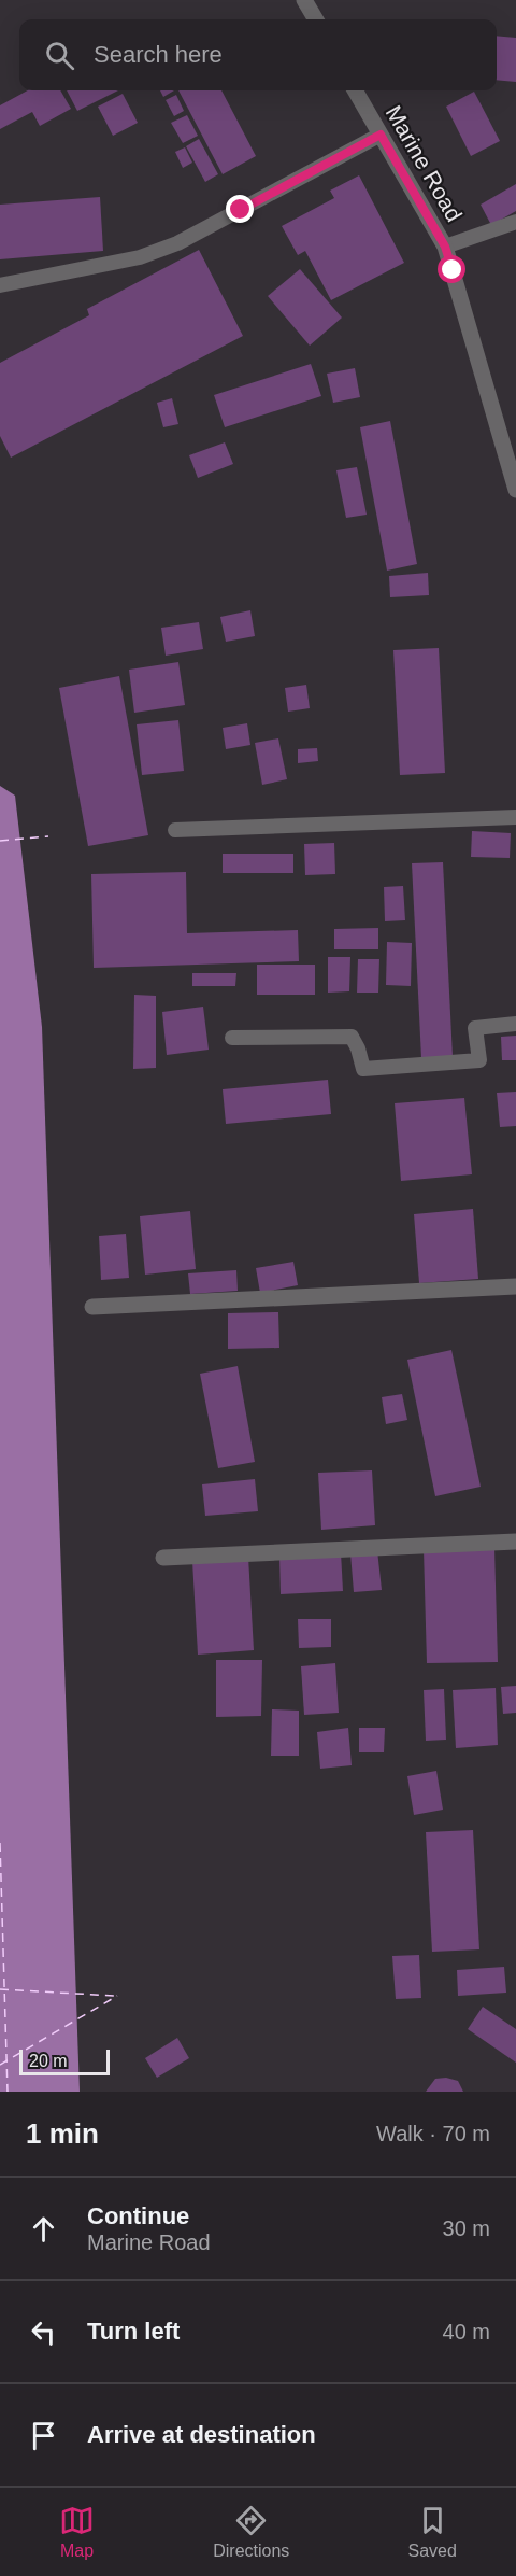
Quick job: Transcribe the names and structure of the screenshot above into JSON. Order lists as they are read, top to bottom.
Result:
{
  "streets": {
    "street": ["Marine Road"]
  },
  "scale_bar": "20 m",
  "page": {
    "search": "Search here",
    "scale": "20 m",
    "heading": ["1 min", "Walk · 70 m"],
    "list": [
      ["Continue", "Marine Road", "30 m"],
      ["Turn left", "40 m"],
      "Arrive at destination"
    ],
    "nav": ["Map", "Directions", "Saved"]
  }
}
